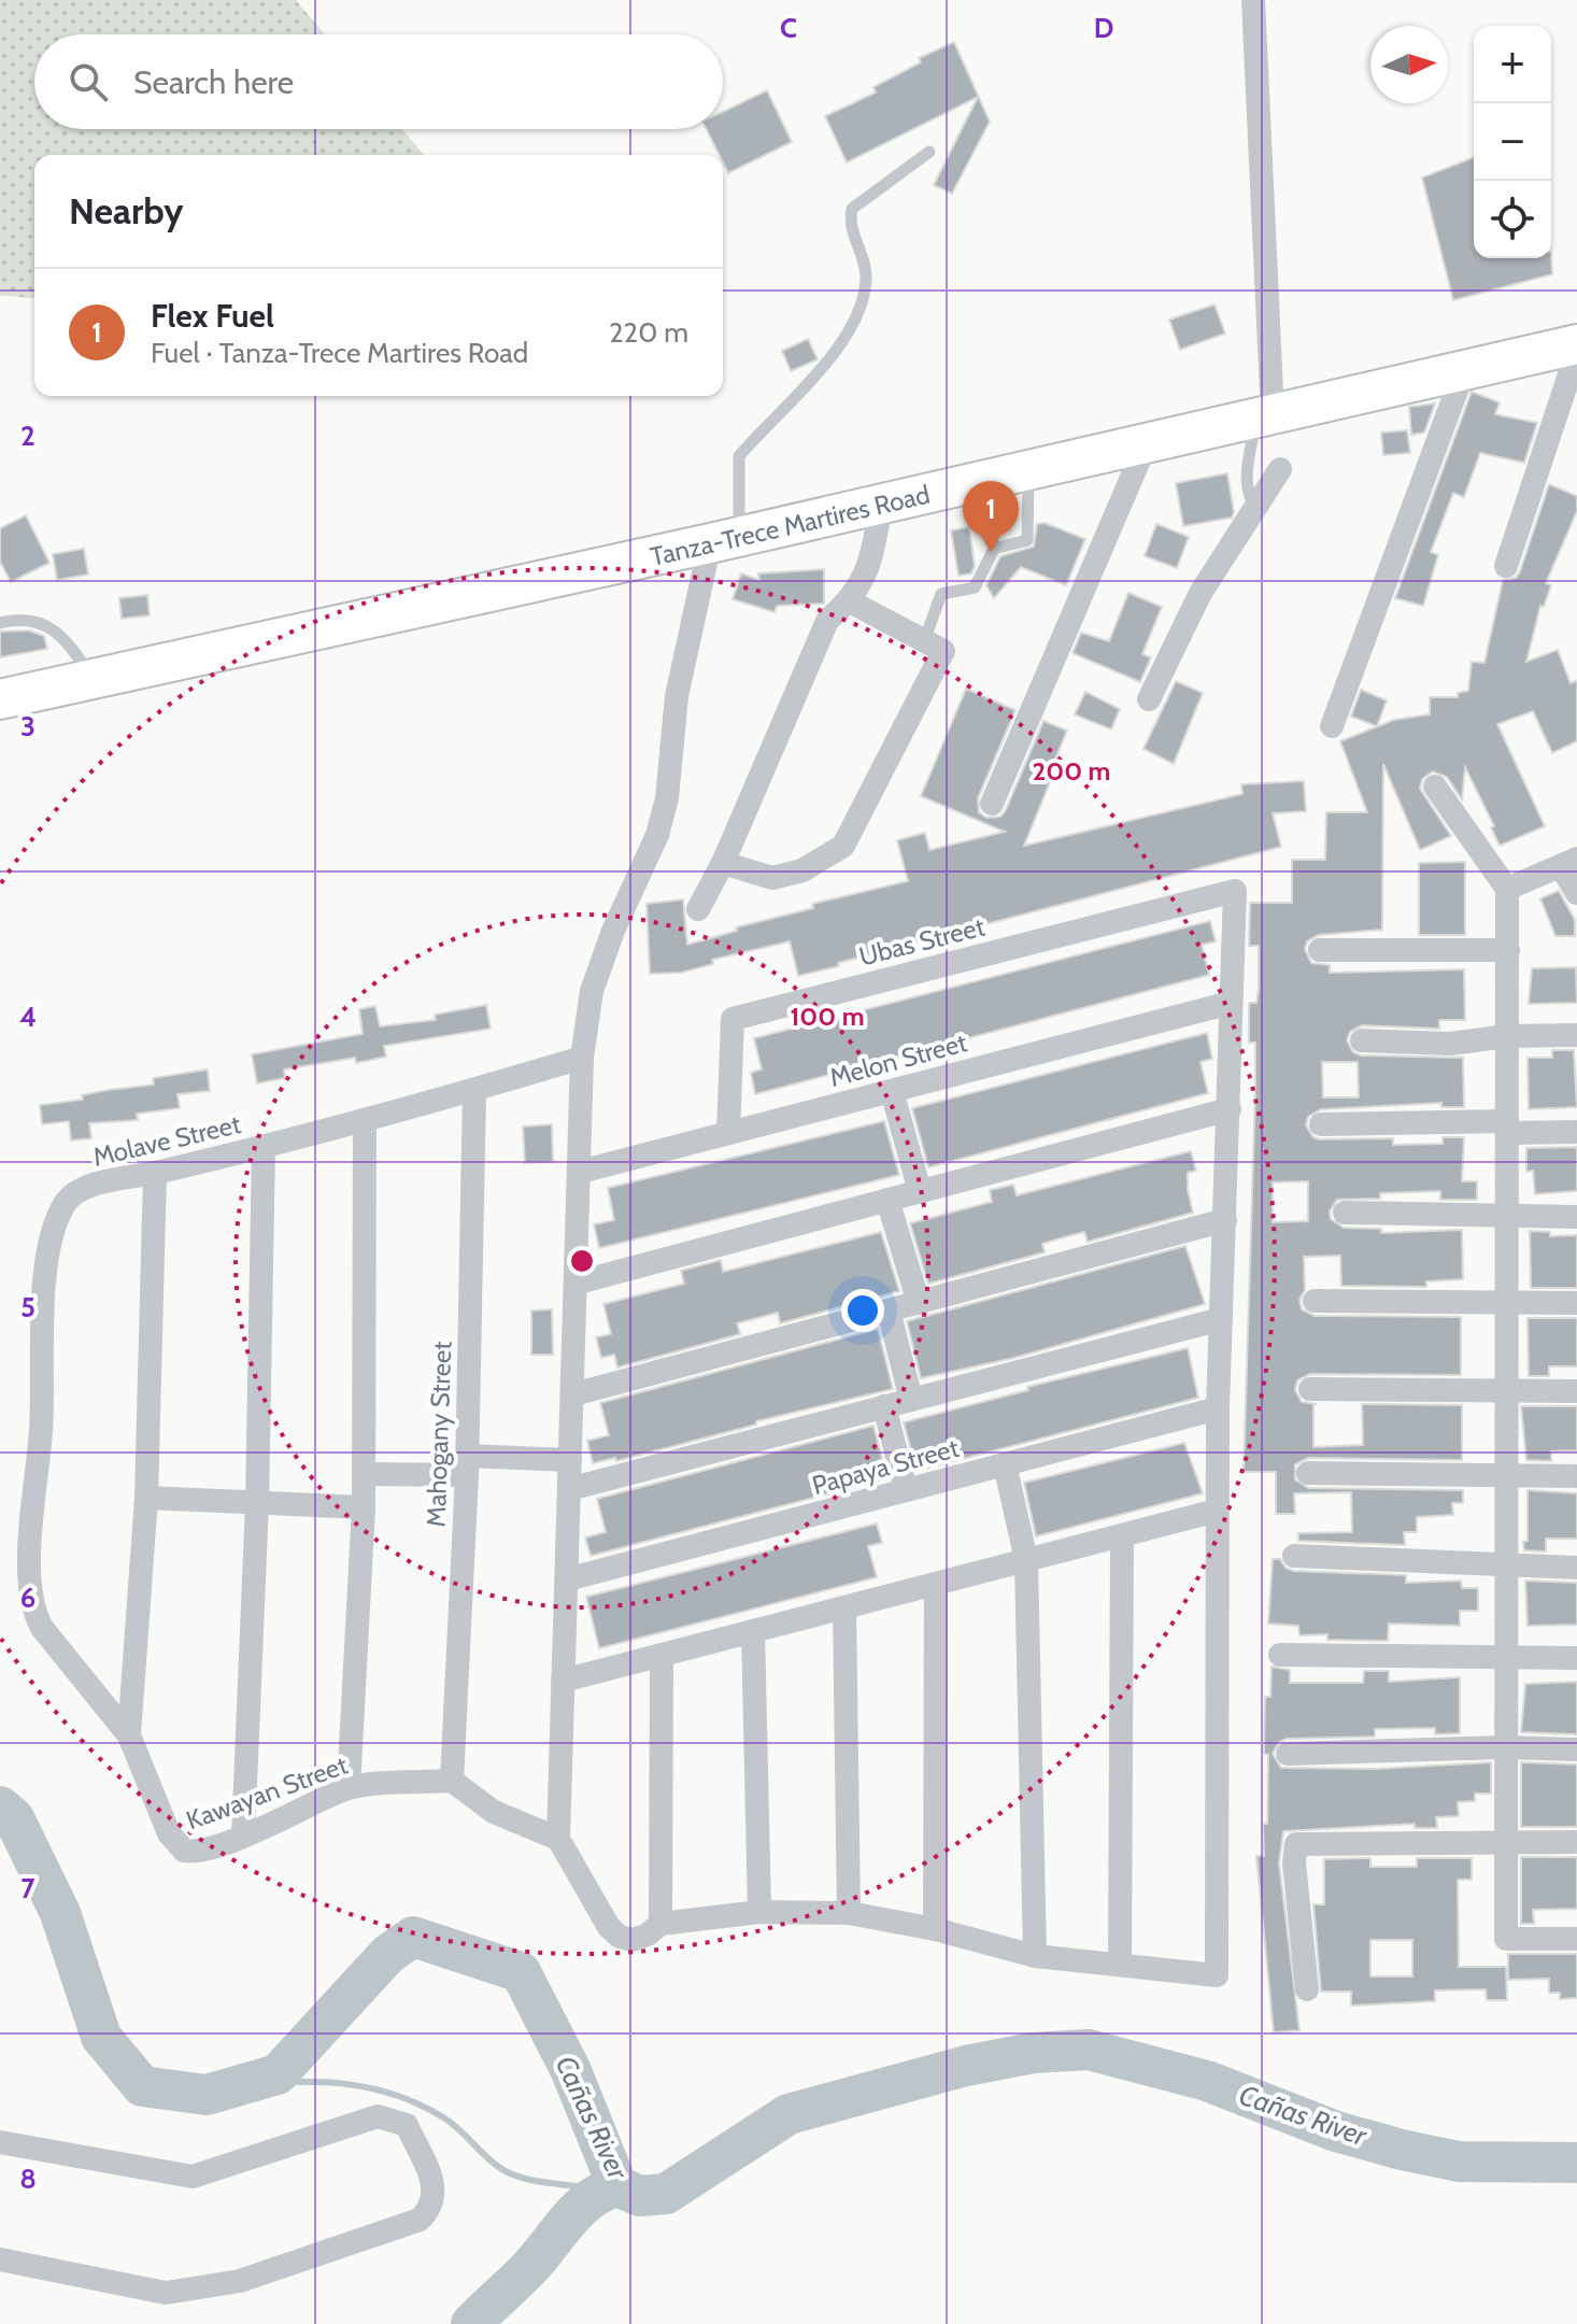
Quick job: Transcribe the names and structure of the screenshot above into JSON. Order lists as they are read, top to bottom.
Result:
{
  "streets": {
    "main road": ["Tanza-Trece Martires Road"],
    "street": [
      "Ubas Street",
      "Melon Street",
      "Molave Street",
      "Mahogany Street",
      "Papaya Street",
      "Kawayan Street"
    ]
  },
  "crossings": [
    ["Ubas Street", "Melon Street"],
    ["Molave Street", "Mahogany Street"],
    ["Molave Street", "Kawayan Street"],
    ["Mahogany Street", "Kawayan Street"]
  ],
  "water": ["Cañas River"],
  "north": "right",
  "page": {
    "map_buttons": ["+", "−"],
    "search": "Search here",
    "heading": "Nearby",
    "list": [
      {
        "mark": "1",
        "name": "Flex Fuel",
        "note": "Fuel · Tanza-Trece Martires Road",
        "value": "220 m"
      }
    ],
    "pins": "1"
  },
  "grid": {
    "columns": ["C", "D"],
    "rows": [
      "2",
      "3",
      "4",
      "5",
      "6",
      "7",
      "8"
    ]
  },
  "rings": ["200 m", "100 m"]
}
